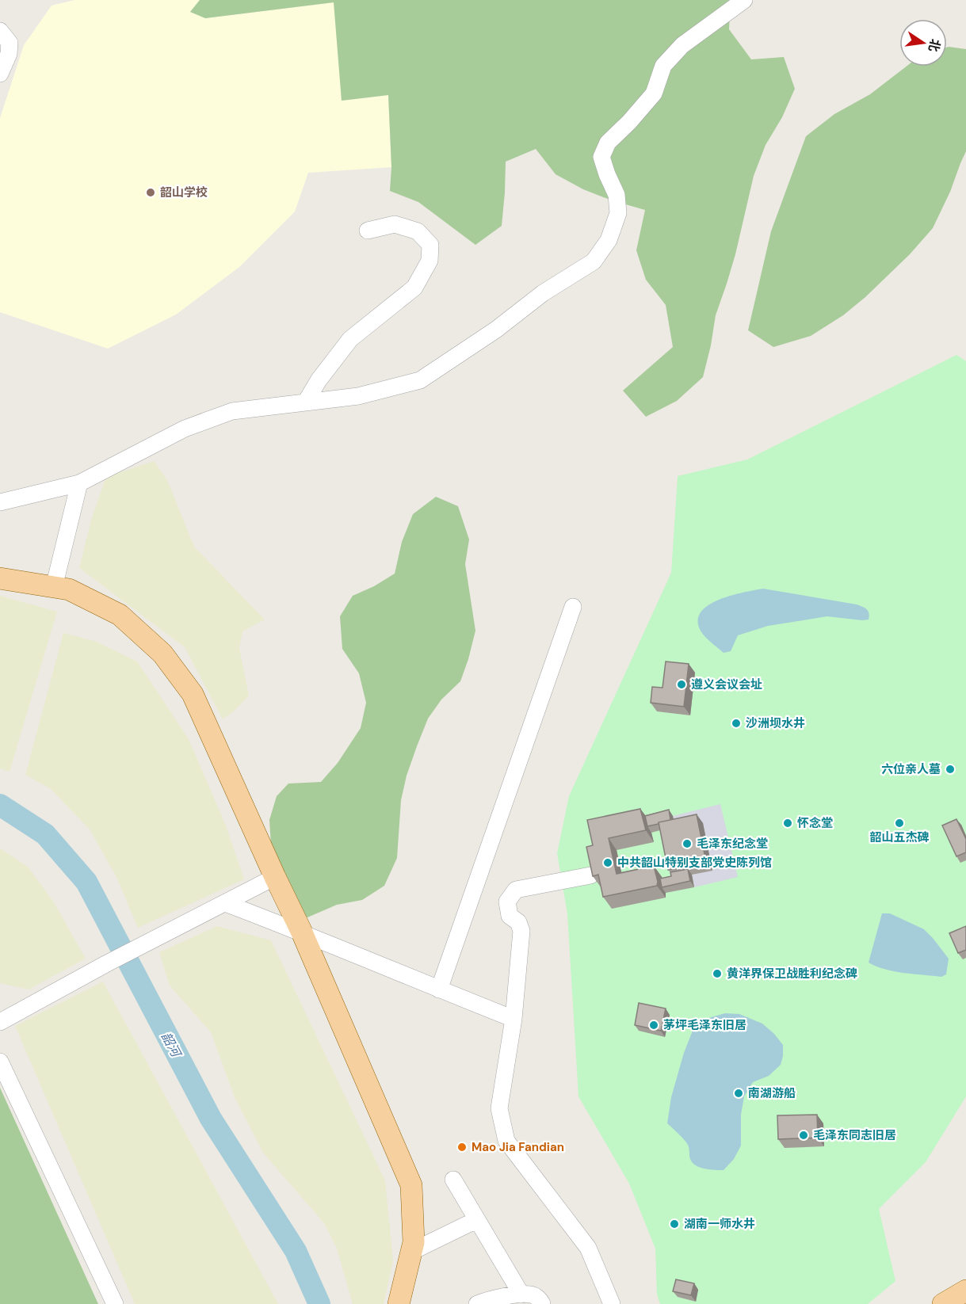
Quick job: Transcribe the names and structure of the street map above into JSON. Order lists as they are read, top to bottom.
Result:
{
  "water": ["韶河"],
  "places": [
    "韶山学校",
    "遵义会议会址",
    "沙洲坝水井",
    "六位亲人墓",
    "怀念堂",
    "韶山五杰碑",
    "毛泽东纪念堂",
    "中共韶山特别支部党史陈列馆",
    "黄洋界保卫战胜利纪念碑",
    "茅坪毛泽东旧居",
    "南湖游船",
    "毛泽东同志旧居",
    "Mao Jia Fandian",
    "湖南一师水井"
  ],
  "north": "right"
}
